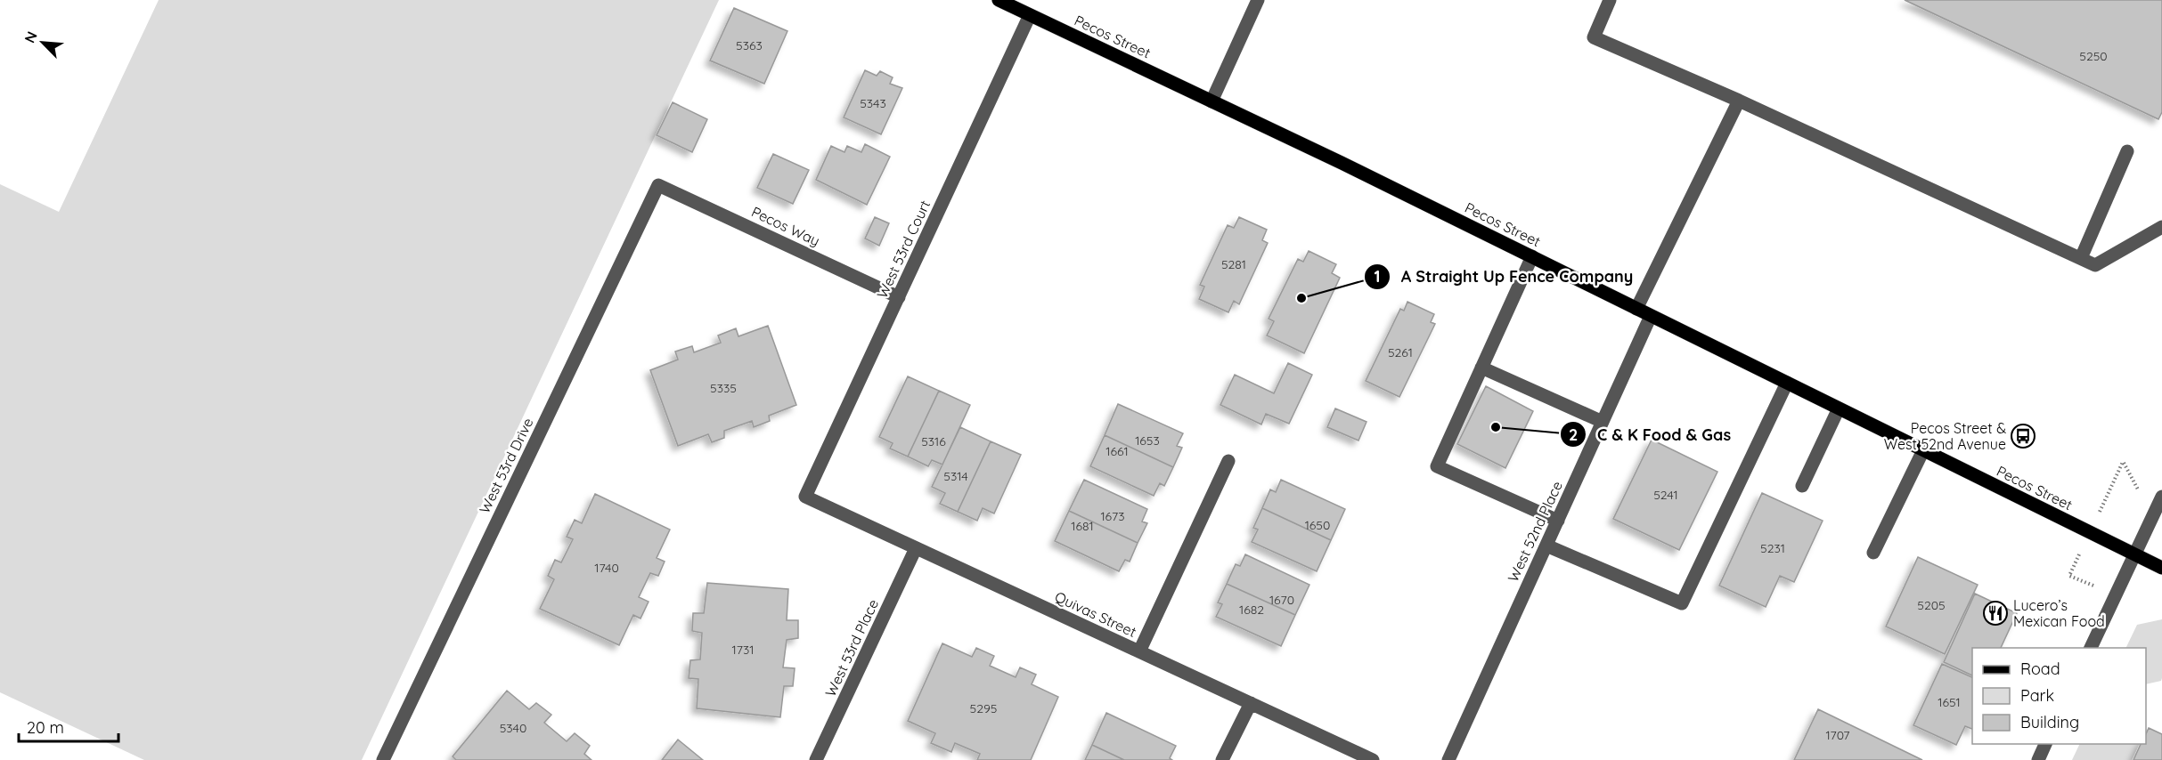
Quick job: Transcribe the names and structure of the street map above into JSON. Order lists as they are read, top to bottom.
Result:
{
  "streets": {
    "main road": ["Pecos Street"],
    "street": [
      "Pecos Way",
      "West 53rd Court",
      "West 53rd Drive",
      "West 52nd Place",
      "Quivas Street",
      "West 53rd Place"
    ]
  },
  "crossings": [
    ["Pecos Street", "West 53rd Court"],
    ["Pecos Street", "West 52nd Place"],
    ["Pecos Way", "West 53rd Court"],
    ["Pecos Way", "West 53rd Drive"],
    ["West 53rd Court", "Quivas Street"],
    ["Quivas Street", "West 53rd Place"]
  ],
  "places": {
    "other": ["A Straight Up Fence Company", "C & K Food & Gas"],
    "bus stop": ["Pecos Street & West 52nd Avenue"],
    "restaurant": ["Lucero’s Mexican Food"]
  },
  "house_numbers": [
    "5363",
    "5250",
    "5343",
    "5281",
    "5261",
    "5335",
    "1653",
    "5316",
    "1661",
    "5314",
    "5241",
    "1673",
    "1650",
    "1681",
    "5231",
    "1740",
    "1670",
    "5205",
    "1682",
    "1731",
    "1651",
    "5295",
    "5340",
    "1707"
  ],
  "legend": ["Road", "Park", "Building"],
  "scale_bar": "20 m",
  "north": "top left"
}
